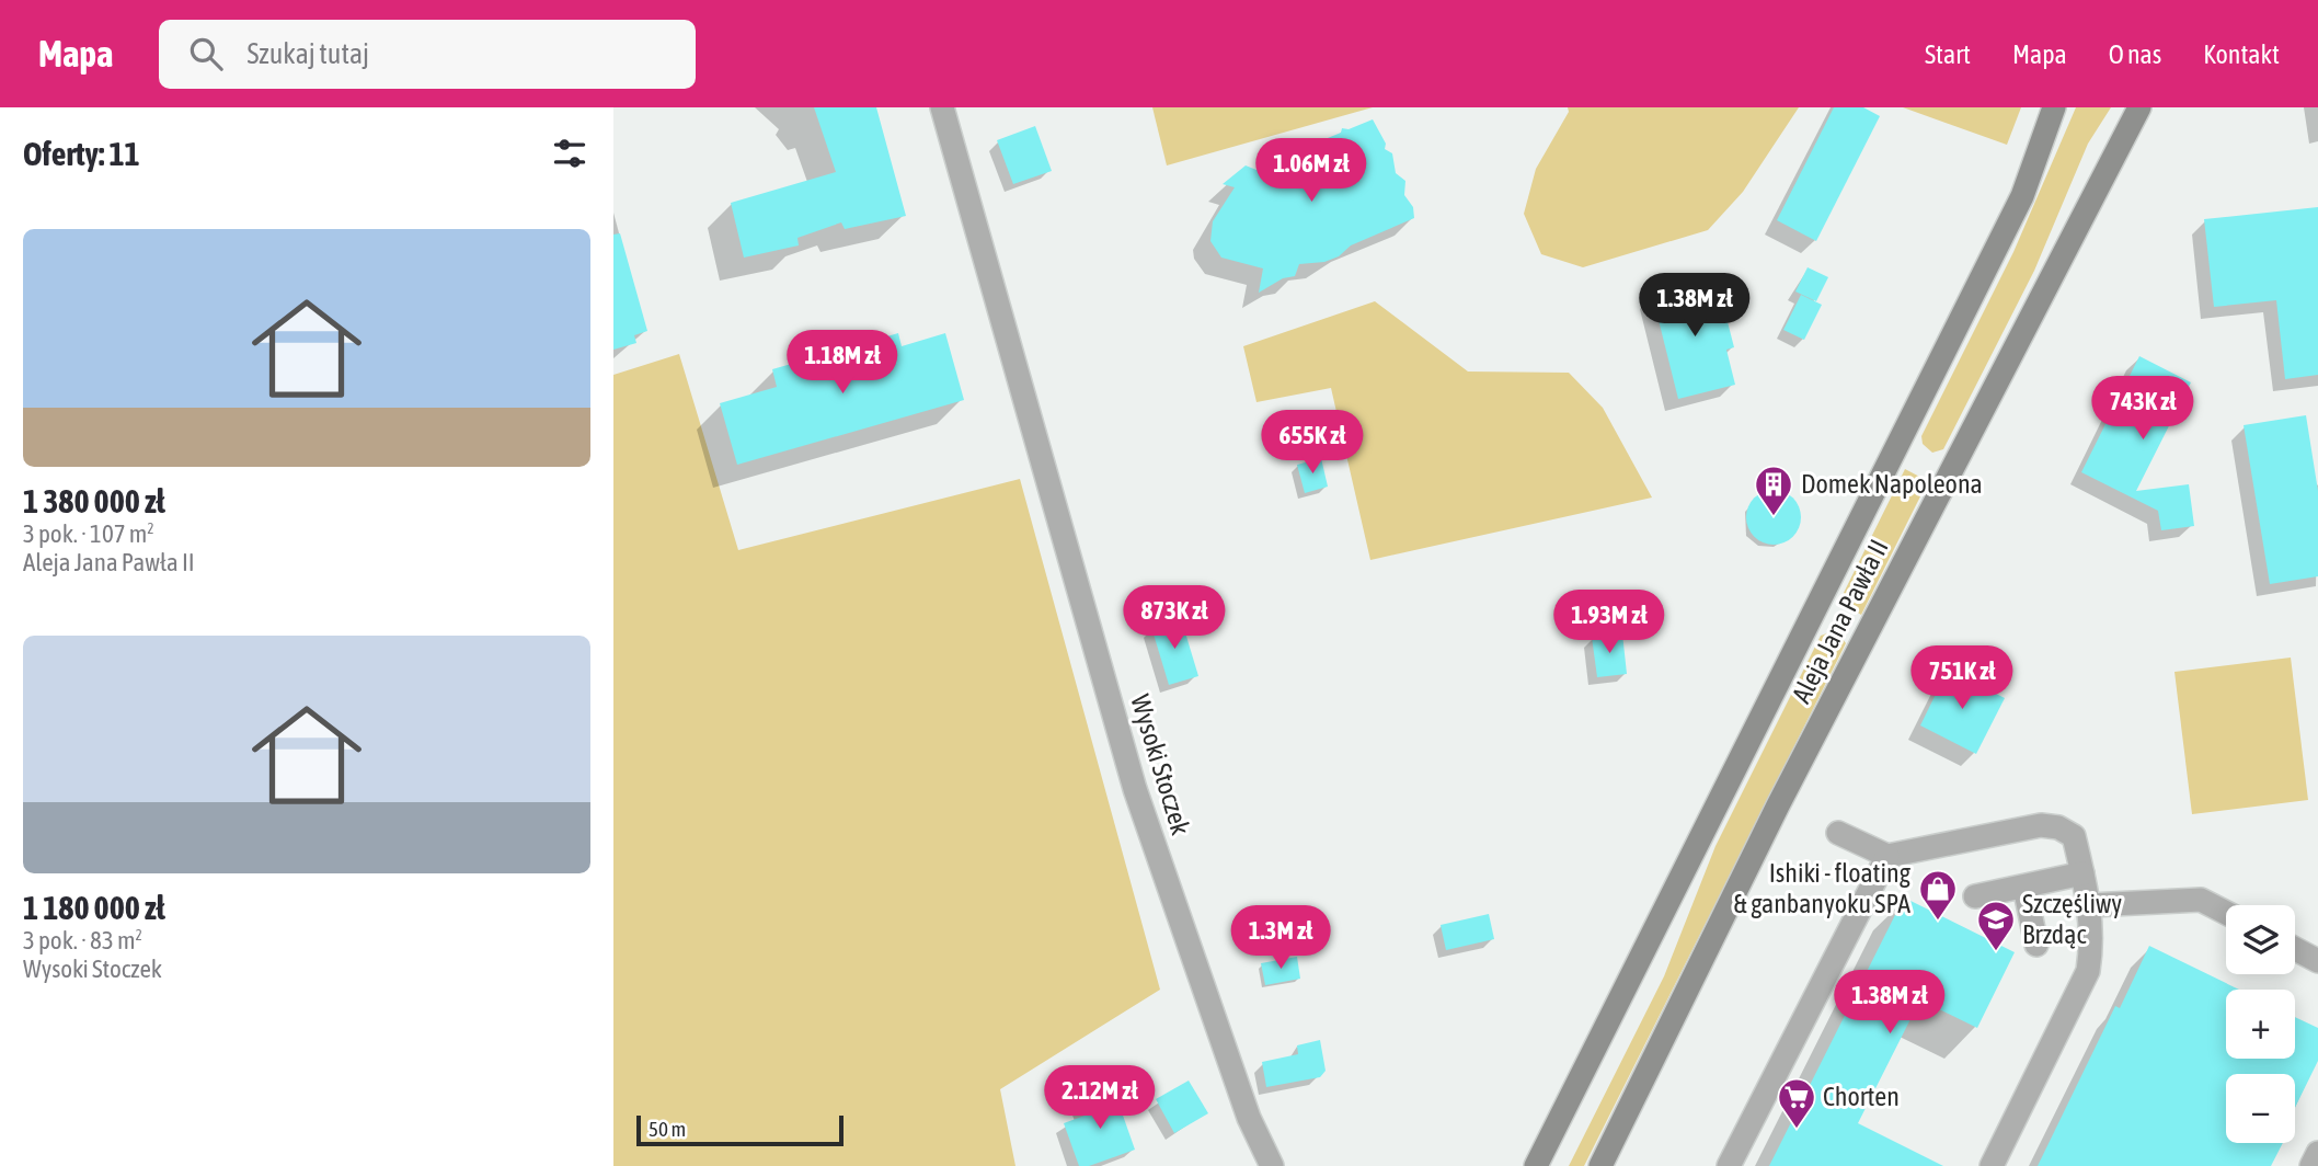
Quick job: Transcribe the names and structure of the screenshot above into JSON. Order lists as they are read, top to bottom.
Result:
{
  "streets": {
    "main road": ["Aleja Jana Pawła II"],
    "street": ["Wysoki Stoczek"]
  },
  "places": {
    "building": ["Domek Napoleona"],
    "shop": ["Ishiki - floating & ganbanyoku SPA"],
    "school or university": ["Szczęśliwy Brzdąc"],
    "supermarket": ["Chorten"]
  },
  "scale_bar": "50 m",
  "page": {
    "header": "Mapa",
    "search": "Szukaj tutaj",
    "nav": [
      "Start",
      "Mapa",
      "O nas",
      "Kontakt"
    ],
    "heading": "Oferty: 11",
    "price": [
      "1.06M zł",
      "1.38M zł",
      "1.18M zł",
      "743K zł",
      "655K zł",
      "873K zł",
      "1.93M zł",
      "751K zł",
      "1.3M zł",
      "1.38M zł",
      "2.12M zł"
    ],
    "list": [
      {
        "name": "1 380 000 zł",
        "note": "3 pok. · 107 m² · Aleja Jana Pawła II"
      },
      {
        "name": "1 180 000 zł",
        "note": "3 pok. · 83 m² · Wysoki Stoczek"
      }
    ],
    "map_buttons": ["+", "−"],
    "scale": "50 m"
  }
}
